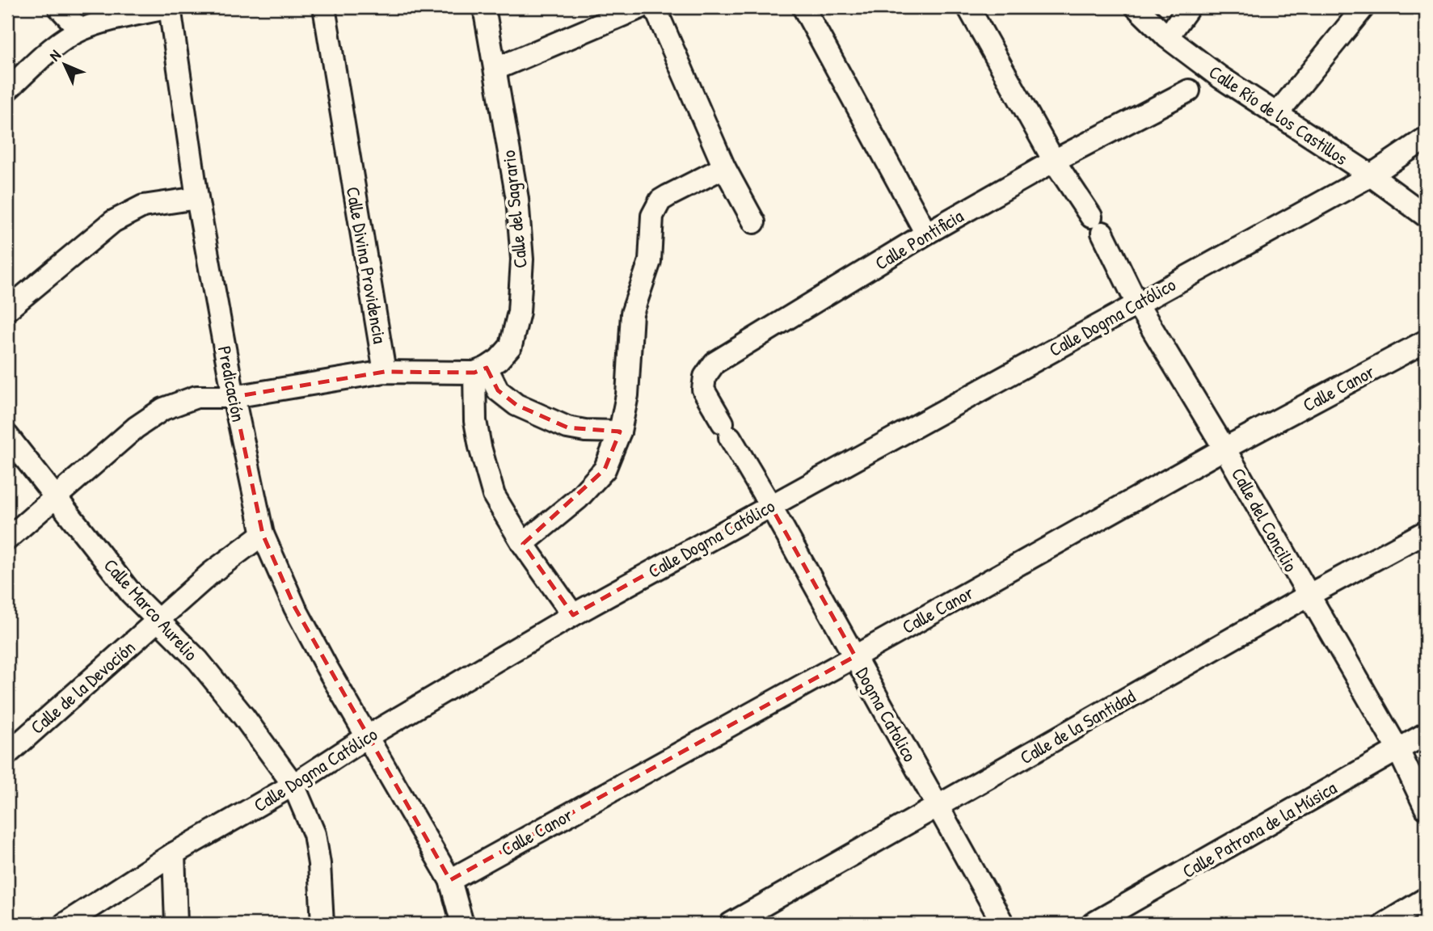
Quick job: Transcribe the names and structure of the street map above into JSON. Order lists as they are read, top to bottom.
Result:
{
  "streets": {
    "street": [
      "Calle Río de los Castillos",
      "Calle del Sagrario",
      "Calle Pontificia",
      "Calle Divina Providencia",
      "Calle Dogma Católico",
      "Predicación",
      "Calle Canor",
      "Calle del Concilio",
      "Calle Marco Aurelio",
      "Calle de la Devoción",
      "Dogma Catolico",
      "Calle de la Santidad",
      "Calle Patrona de la Música"
    ]
  },
  "crossings": [
    ["Calle Río de los Castillos", "Calle Dogma Católico"],
    ["Calle Pontificia", "Calle Dogma Católico"],
    ["Calle Pontificia", "Calle del Concilio"],
    ["Calle Pontificia", "Dogma Catolico"],
    ["Calle Dogma Católico", "Predicación"],
    ["Calle Dogma Católico", "Calle del Concilio"],
    ["Calle Dogma Católico", "Calle Marco Aurelio"],
    ["Calle Dogma Católico", "Dogma Catolico"],
    ["Predicación", "Calle Canor"],
    ["Predicación", "Calle de la Devoción"],
    ["Calle Canor", "Calle del Concilio"],
    ["Calle Canor", "Dogma Catolico"],
    ["Calle del Concilio", "Calle de la Santidad"],
    ["Calle del Concilio", "Calle Patrona de la Música"],
    ["Calle Marco Aurelio", "Calle de la Devoción"],
    ["Dogma Catolico", "Calle de la Santidad"]
  ],
  "north": "top left"
}
